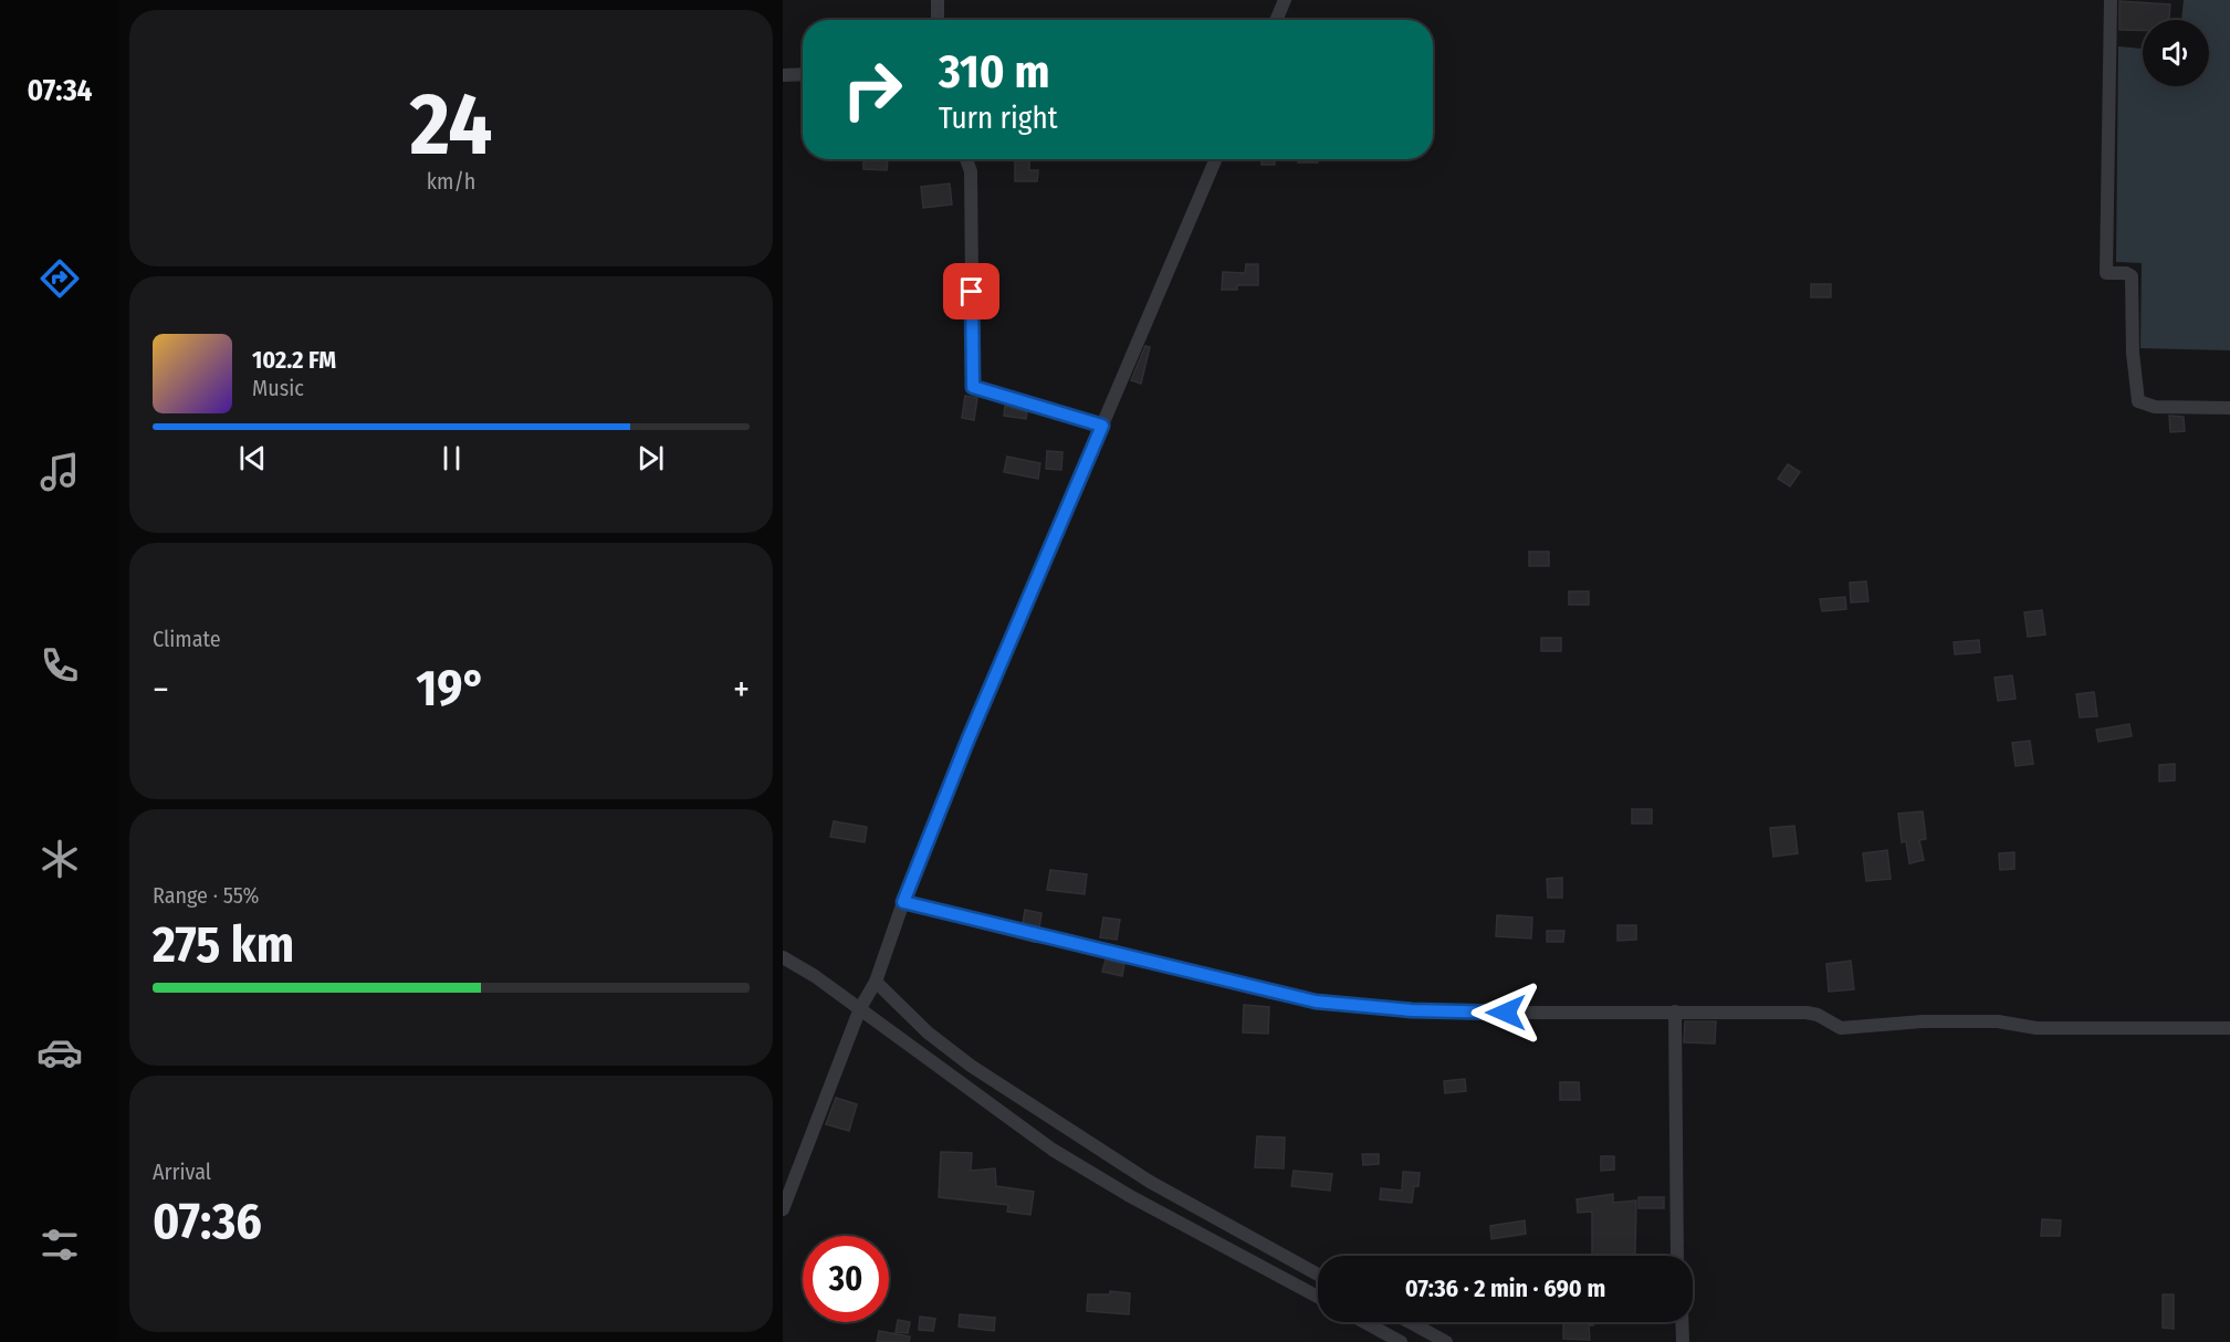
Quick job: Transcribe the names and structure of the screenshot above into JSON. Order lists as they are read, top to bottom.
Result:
{
  "page": {
    "tabs": "07:34",
    "tile": [
      ["24", "km/h"],
      "Climate",
      ["Range · 55%", "275 km"],
      ["Arrival", "07:36"]
    ],
    "turn": ["310 m", "Turn right"],
    "song": ["102.2 FM", "Music"],
    "heat": ["−", "19°", "+"],
    "limit": "30",
    "trip": "07:36 · 2 min · 690 m"
  }
}
